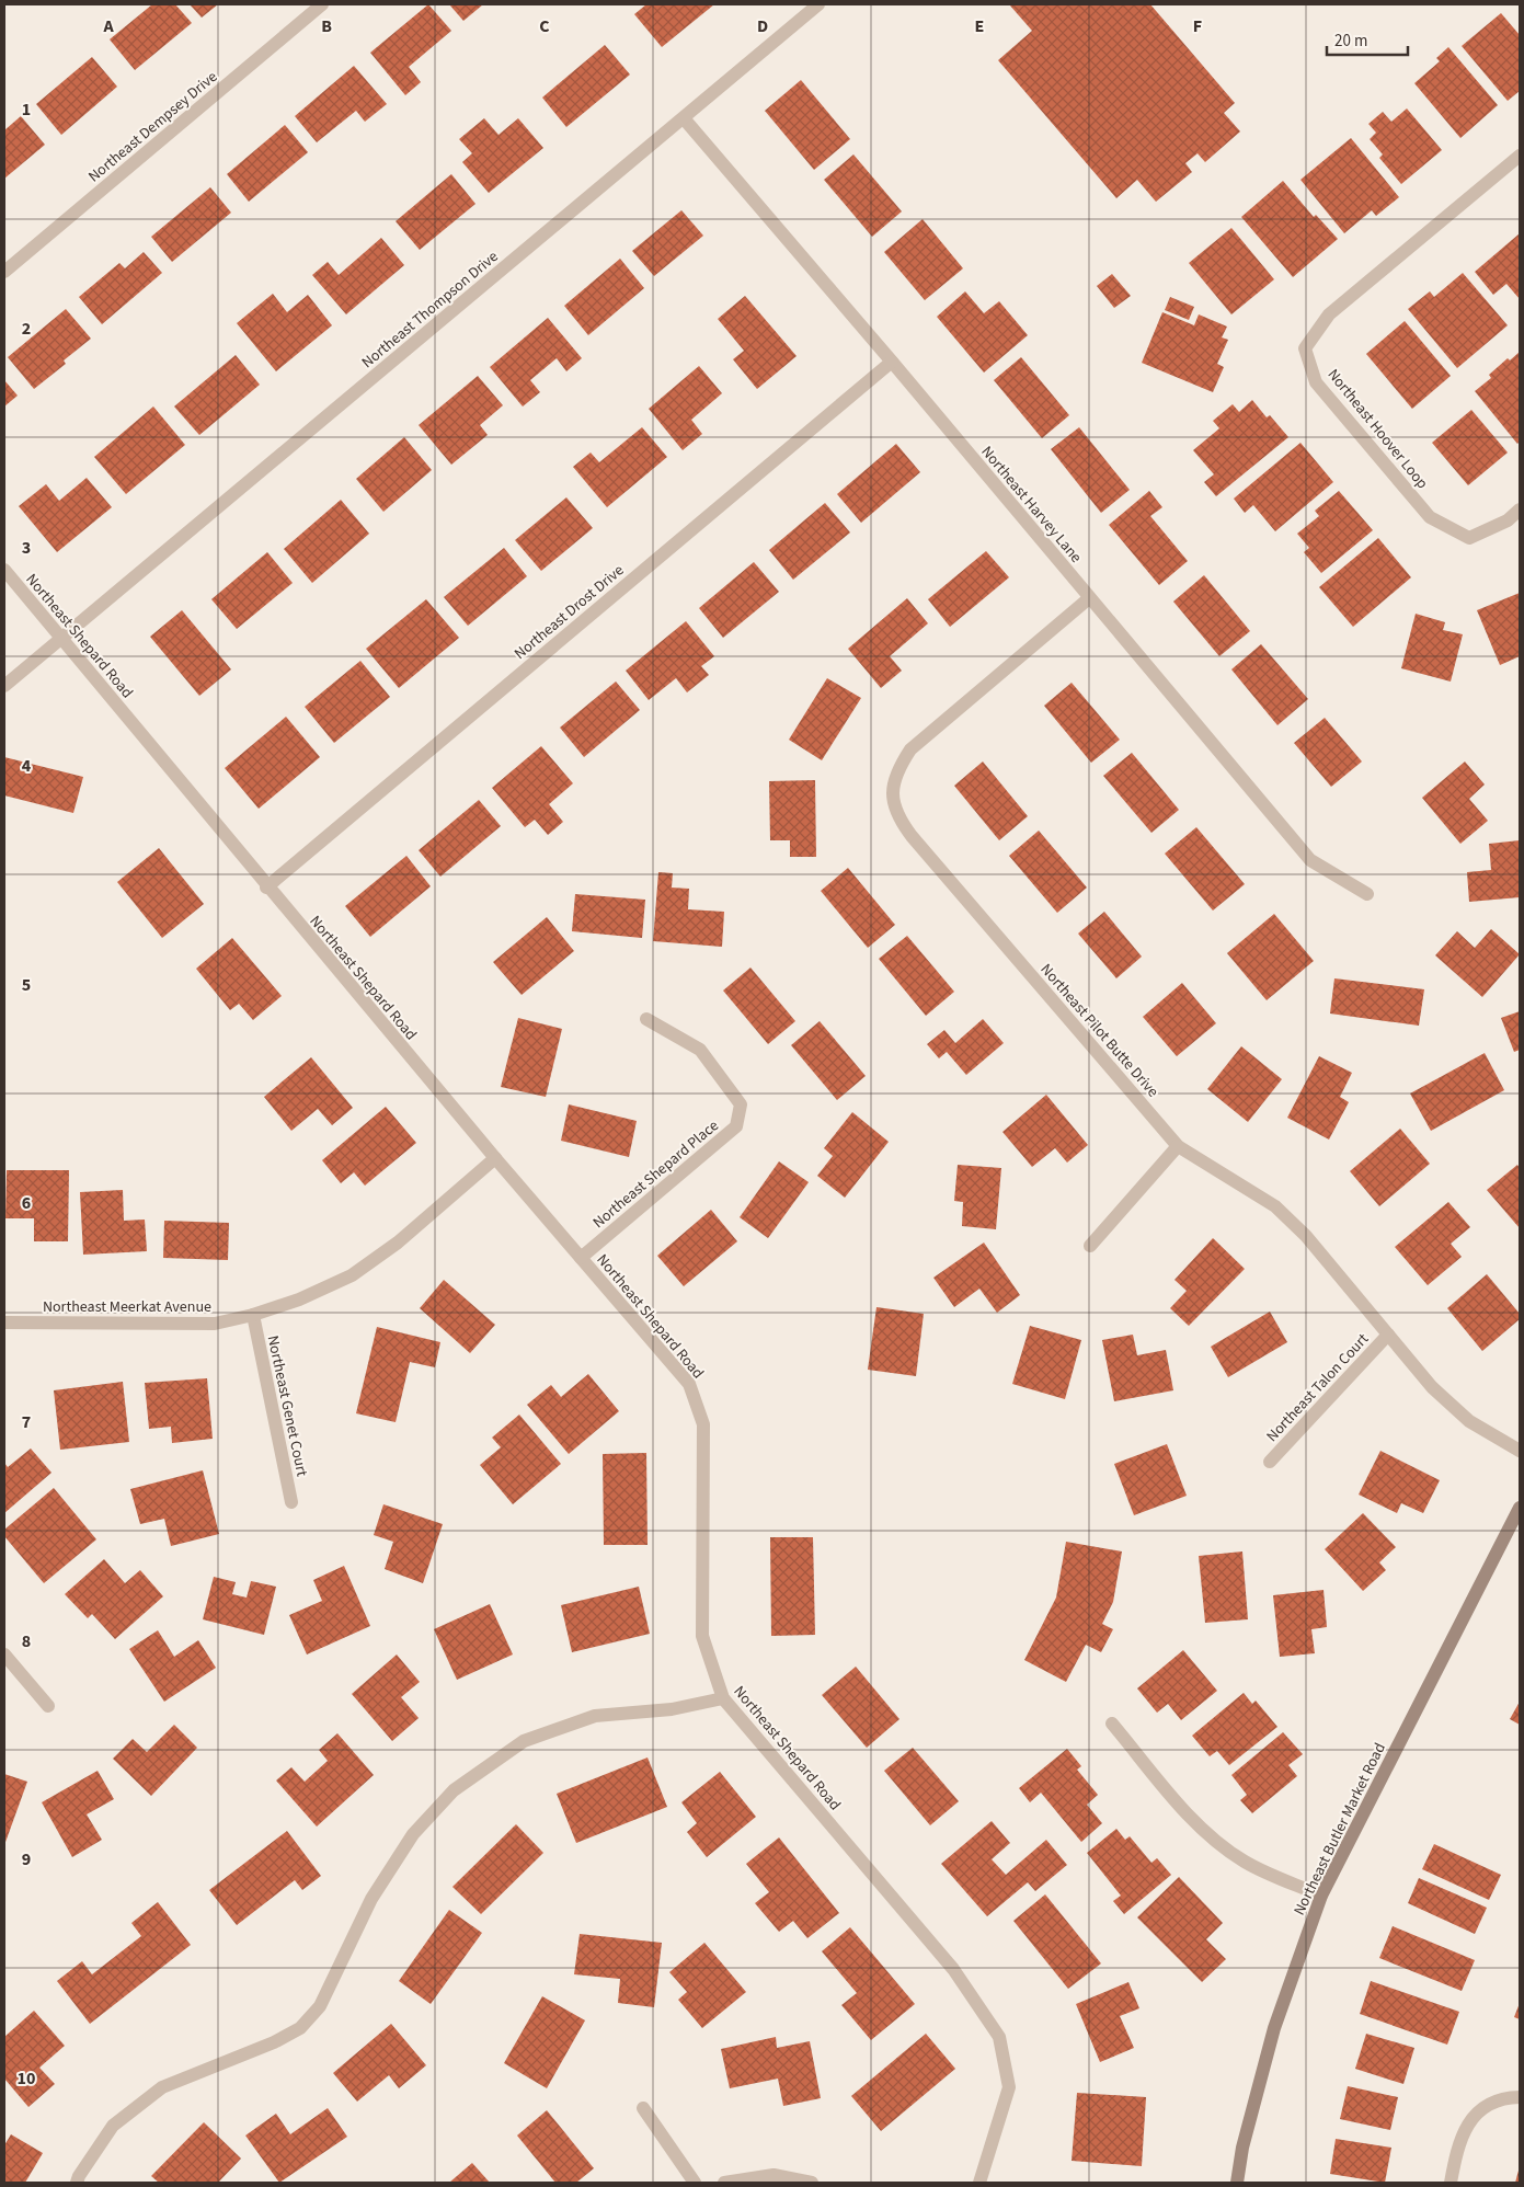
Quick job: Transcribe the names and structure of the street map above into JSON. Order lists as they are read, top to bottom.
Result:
{
  "streets": {
    "main road": ["Northeast Butler Market Road"],
    "street": [
      "Northeast Dempsey Drive",
      "Northeast Thompson Drive",
      "Northeast Hoover Loop",
      "Northeast Harvey Lane",
      "Northeast Drost Drive",
      "Northeast Shepard Road",
      "Northeast Pilot Butte Drive",
      "Northeast Shepard Place",
      "Northeast Meerkat Avenue",
      "Northeast Talon Court",
      "Northeast Genet Court"
    ]
  },
  "crossings": [
    ["Northeast Thompson Drive", "Northeast Harvey Lane"],
    ["Northeast Thompson Drive", "Northeast Shepard Road"],
    ["Northeast Harvey Lane", "Northeast Drost Drive"],
    ["Northeast Harvey Lane", "Northeast Pilot Butte Drive"],
    ["Northeast Drost Drive", "Northeast Shepard Road"],
    ["Northeast Shepard Road", "Northeast Shepard Place"],
    ["Northeast Shepard Road", "Northeast Meerkat Avenue"],
    ["Northeast Pilot Butte Drive", "Northeast Talon Court"],
    ["Northeast Meerkat Avenue", "Northeast Genet Court"]
  ],
  "scale_bar": "20 m",
  "grid": {
    "columns": [
      "A",
      "B",
      "C",
      "D",
      "E",
      "F"
    ],
    "rows": [
      "1",
      "2",
      "3",
      "4",
      "5",
      "6",
      "7",
      "8",
      "9",
      "10"
    ]
  }
}
